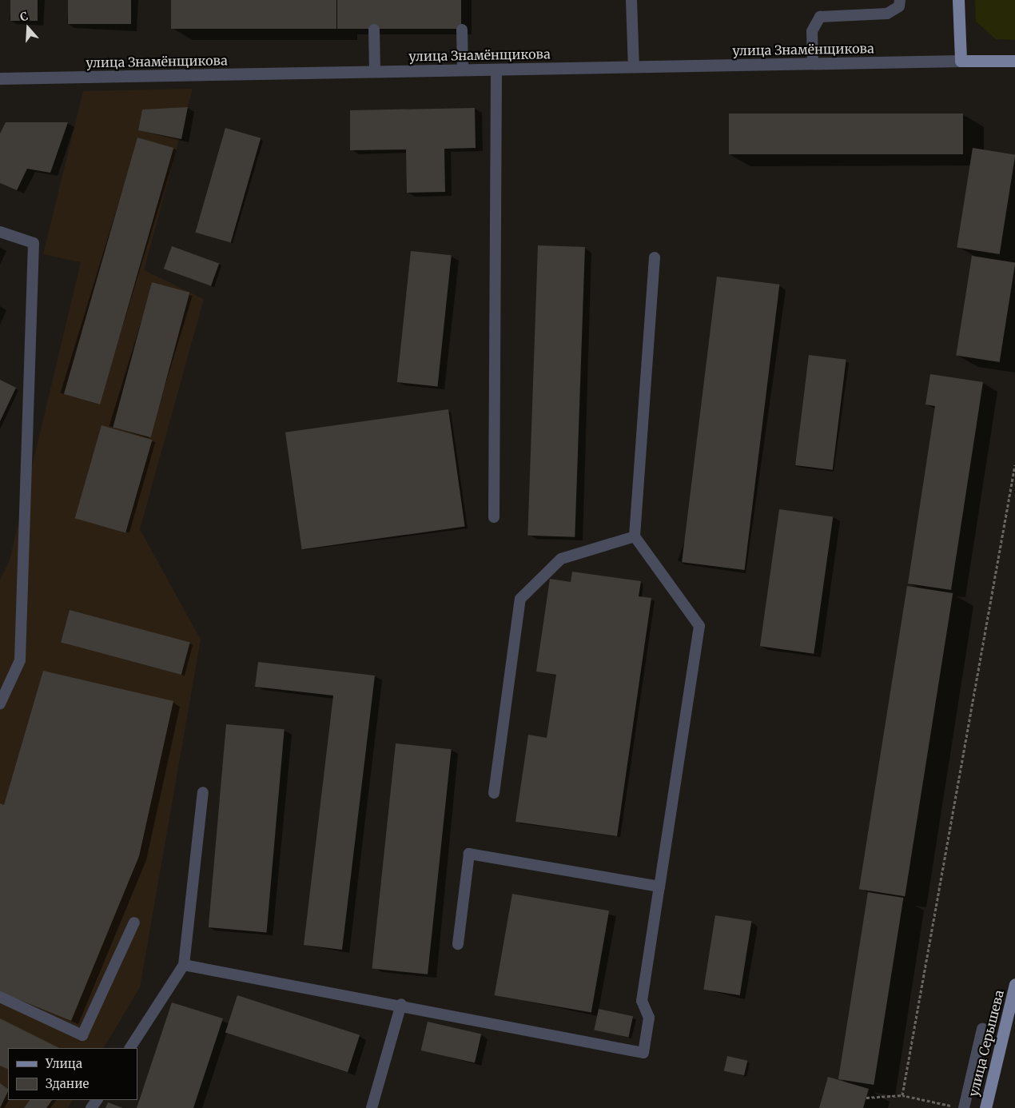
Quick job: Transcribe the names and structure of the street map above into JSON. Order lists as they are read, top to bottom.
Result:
{
  "streets": {
    "main road": ["улица Серышева"],
    "street": ["улица Знамёнщикова"]
  },
  "legend": ["Улица", "Здание"],
  "north": "top"
}
